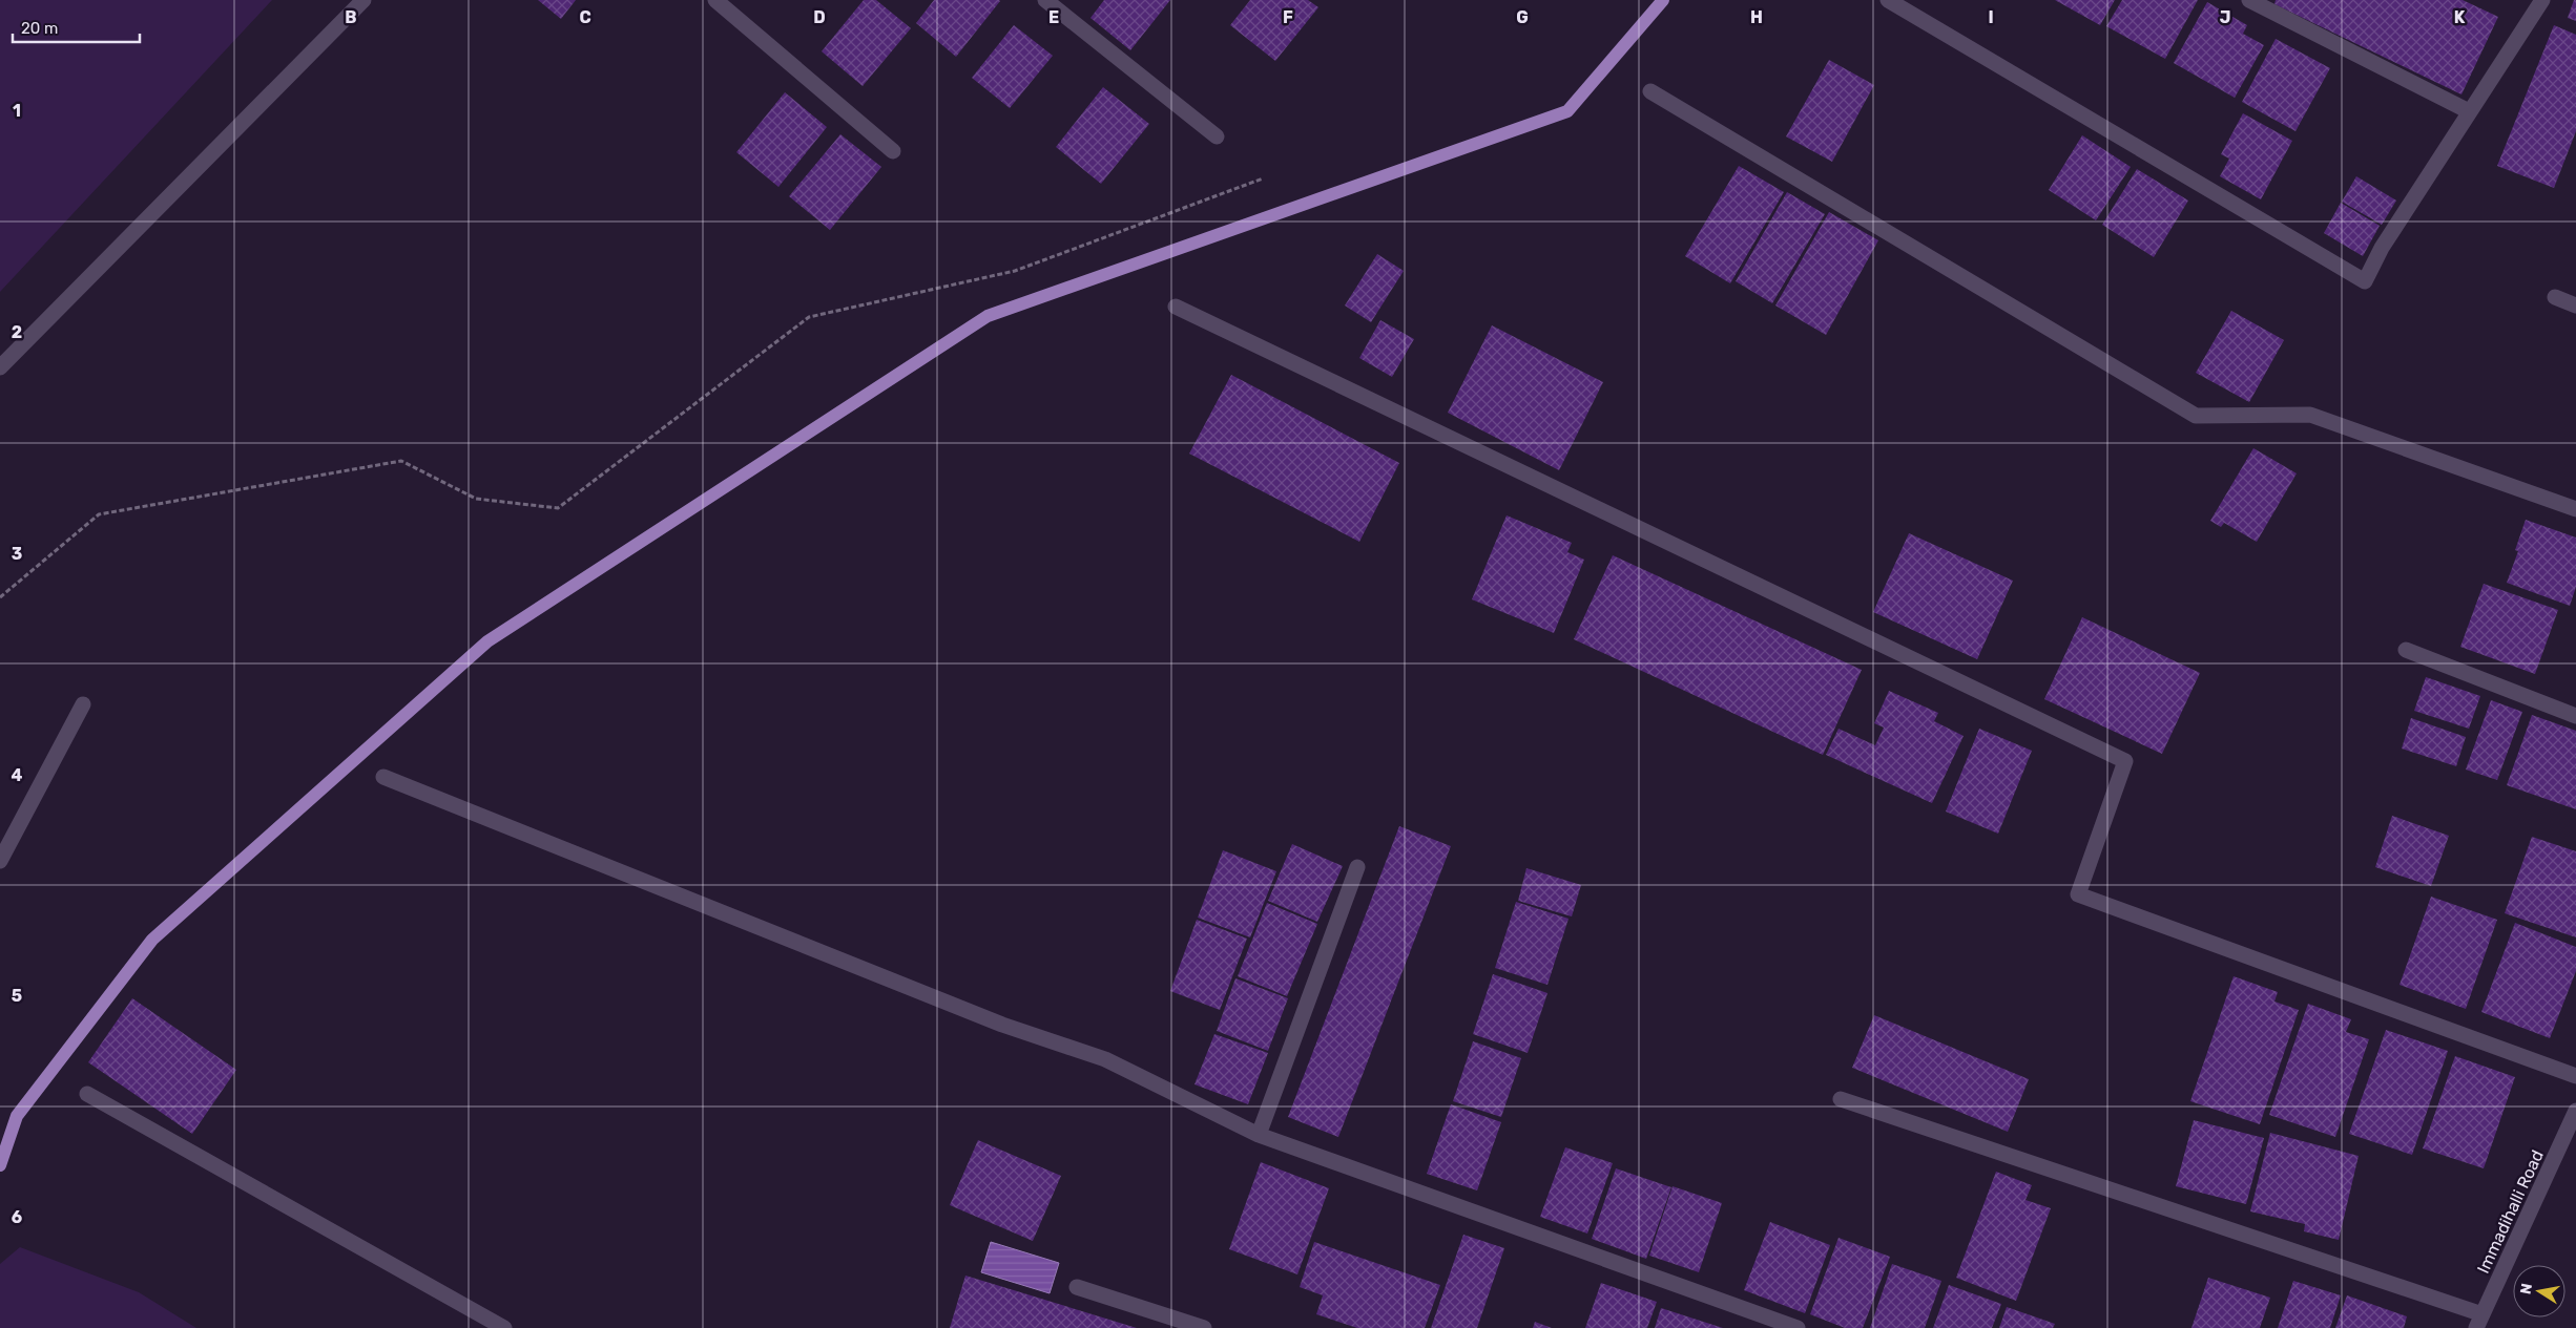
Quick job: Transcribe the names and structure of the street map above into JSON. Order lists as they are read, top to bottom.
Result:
{
  "streets": {
    "street": ["Immadihalli Road"]
  },
  "scale_bar": "20 m",
  "north": "left",
  "grid": {
    "columns": [
      "B",
      "C",
      "D",
      "E",
      "F",
      "G",
      "H",
      "I",
      "J",
      "K"
    ],
    "rows": [
      "1",
      "2",
      "3",
      "4",
      "5",
      "6"
    ]
  }
}
